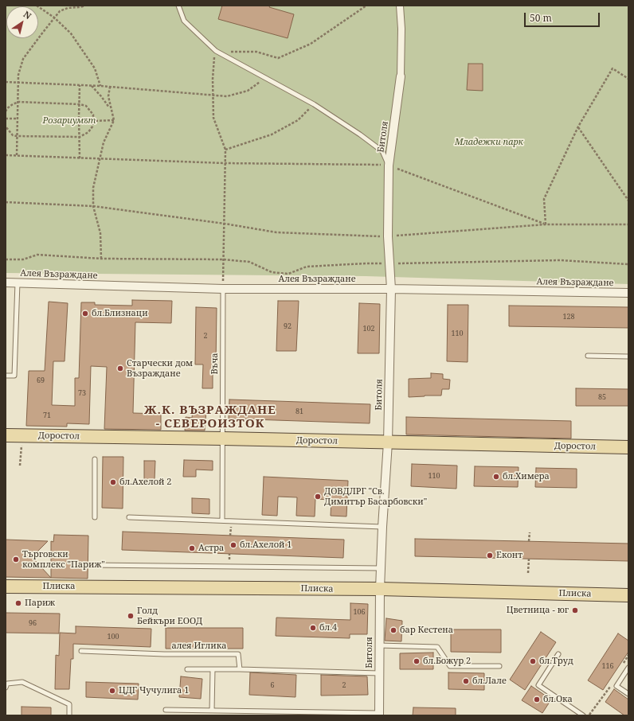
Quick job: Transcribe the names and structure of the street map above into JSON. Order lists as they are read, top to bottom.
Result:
{
  "streets": {
    "main road": ["Доростол", "Плиска"],
    "street": ["Битоля", "Алея Възраждане"],
    "lane": ["Въча", "алея Иглика"]
  },
  "crossings": [
    ["Битоля", "Алея Възраждане"],
    ["Битоля", "Доростол"],
    ["Битоля", "Плиска"],
    ["Алея Възраждане", "Въча"],
    ["Въча", "Доростол"]
  ],
  "districts": ["Ж.К. ВЪЗРАЖДАНЕ - СЕВЕРОИЗТОК"],
  "parks": ["Розариумът", "Младежки парк"],
  "places": [
    "бл.Близнаци",
    "Старчески дом Възраждане",
    "бл.Химера",
    "бл.Ахелой 2",
    "ДОВДЛРГ \"Св. Димитър Басарбовски\"",
    "бл.Ахелой 1",
    "Астра",
    "Еконт",
    "Търговски комплекс \"Париж\"",
    "Париж",
    "Цветница - юг",
    "Голд Бейкъри ЕООД",
    "бл.4",
    "бар Кестена",
    "бл.Божур 2",
    "бл.Труд",
    "бл.Лале",
    "ЦДГ Чучулига 1",
    "бл.Ока"
  ],
  "house_numbers": [
    "128",
    "92",
    "102",
    "110",
    "2",
    "69",
    "73",
    "85",
    "81",
    "71",
    "110",
    "106",
    "96",
    "100",
    "116",
    "6",
    "2"
  ],
  "scale_bar": "50 m",
  "north": "top right"
}
